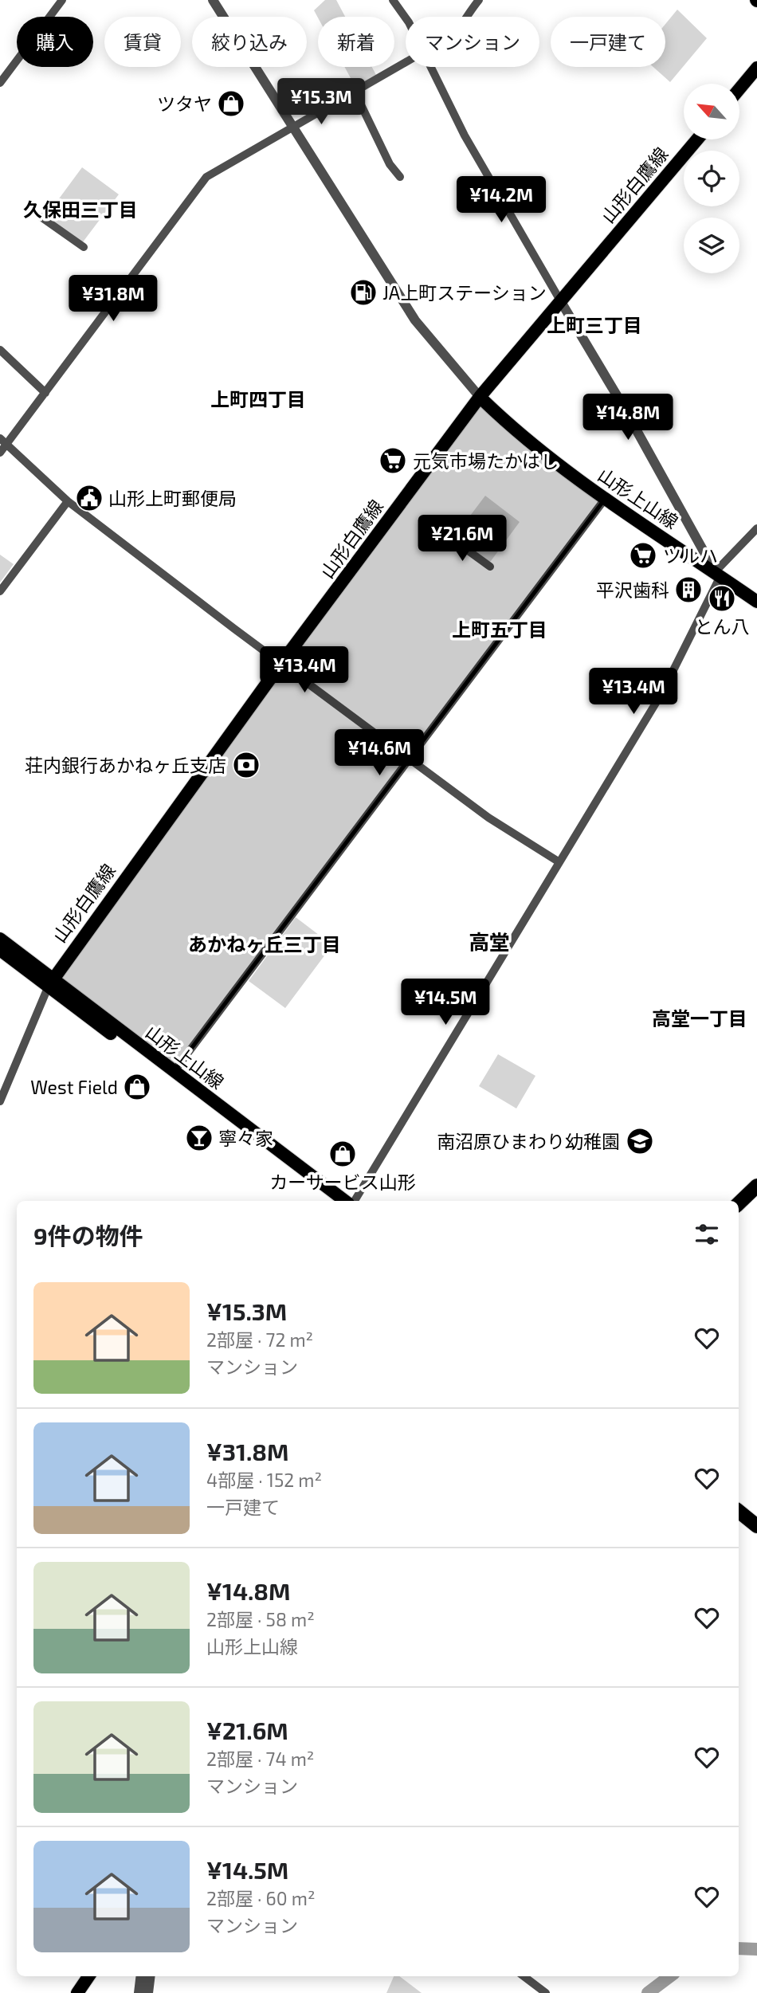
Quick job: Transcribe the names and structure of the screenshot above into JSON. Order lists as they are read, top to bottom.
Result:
{
  "streets": {
    "main road": ["山形白鷹線", "山形上山線"]
  },
  "crossings": [
    ["山形白鷹線", "山形上山線"]
  ],
  "districts": [
    "久保田三丁目",
    "上町三丁目",
    "上町四丁目",
    "上町五丁目",
    "高堂",
    "あかねヶ丘三丁目",
    "高堂一丁目"
  ],
  "places": {
    "shop": ["ツタヤ", "West Field", "カーサービス山形"],
    "fuel station": ["JA上町ステーション"],
    "supermarket": ["元気市場たかはし", "ツルハ"],
    "public building": ["山形上町郵便局"],
    "building": ["平沢歯科"],
    "restaurant": ["とん八"],
    "bank": ["荘内銀行あかねヶ丘支店"],
    "bar": ["寧々家"],
    "school or university": ["南沼原ひまわり幼稚園"]
  },
  "north": "top left",
  "page": {
    "chip": [
      "購入",
      "賃貸",
      "絞り込み",
      "新着",
      "マンション",
      "一戸建て"
    ],
    "price": [
      "¥15.3M",
      "¥14.2M",
      "¥31.8M",
      "¥14.8M",
      "¥21.6M",
      "¥13.4M",
      "¥13.4M",
      "¥14.6M",
      "¥14.5M"
    ],
    "heading": "9件の物件",
    "list": [
      {
        "name": "¥15.3M",
        "note": "2部屋 · 72 m² · マンション"
      },
      {
        "name": "¥31.8M",
        "note": "4部屋 · 152 m² · 一戸建て"
      },
      {
        "name": "¥14.8M",
        "note": "2部屋 · 58 m² · 山形上山線"
      },
      {
        "name": "¥21.6M",
        "note": "2部屋 · 74 m² · マンション"
      },
      {
        "name": "¥14.5M",
        "note": "2部屋 · 60 m² · マンション"
      }
    ]
  }
}
